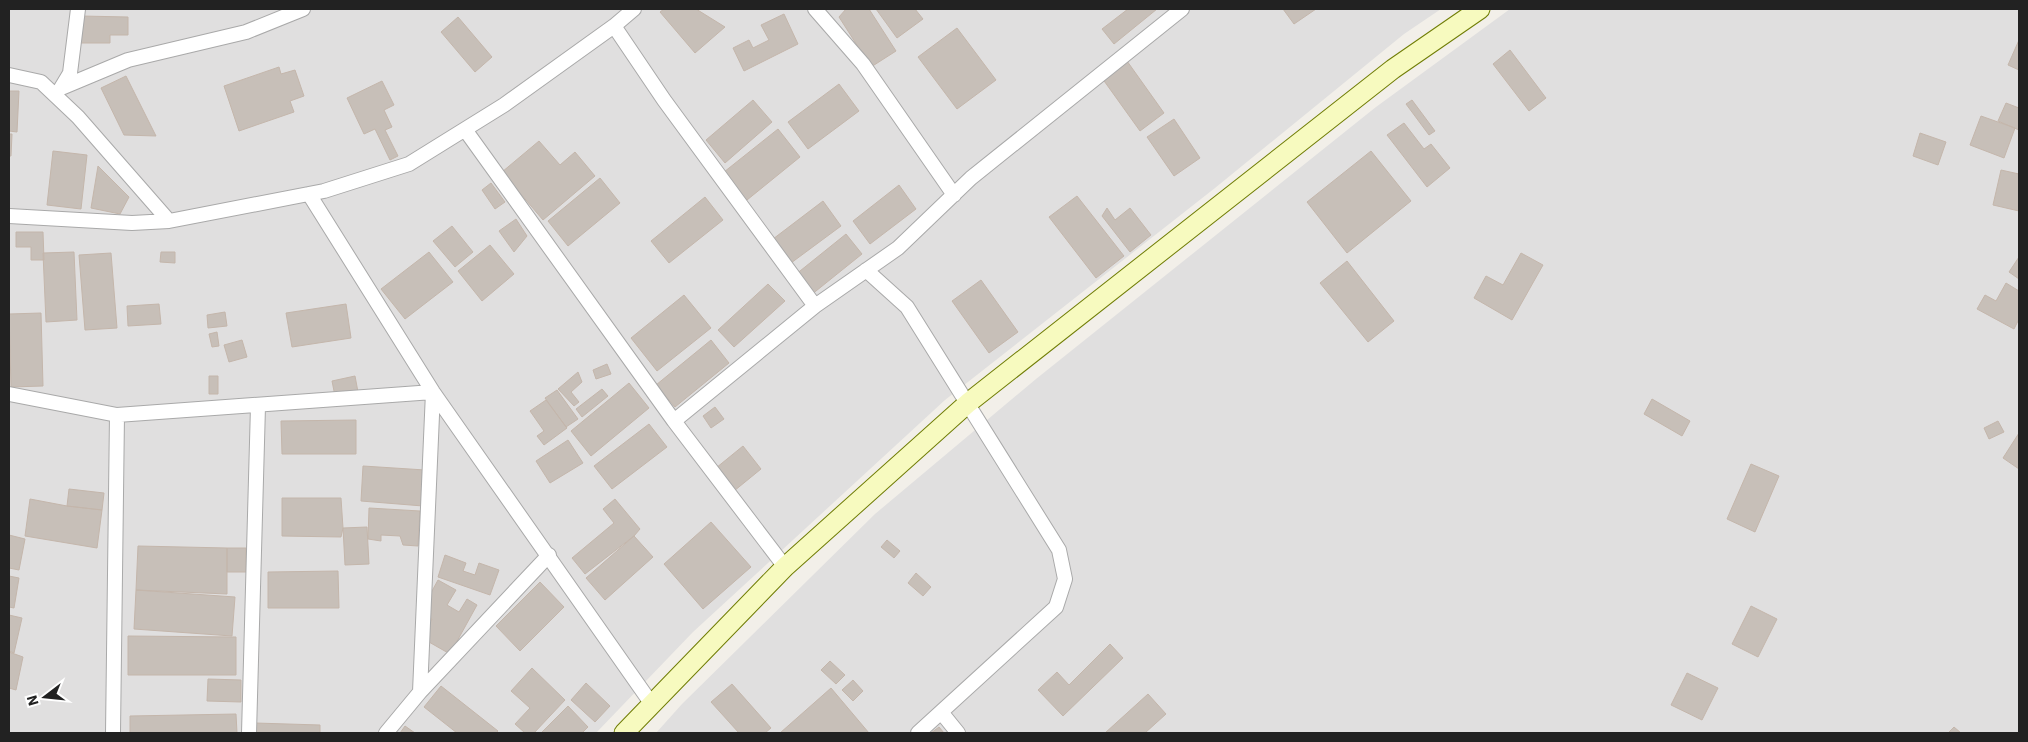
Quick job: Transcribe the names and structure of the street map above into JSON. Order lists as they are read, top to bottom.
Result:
{
  "north": "left"
}
